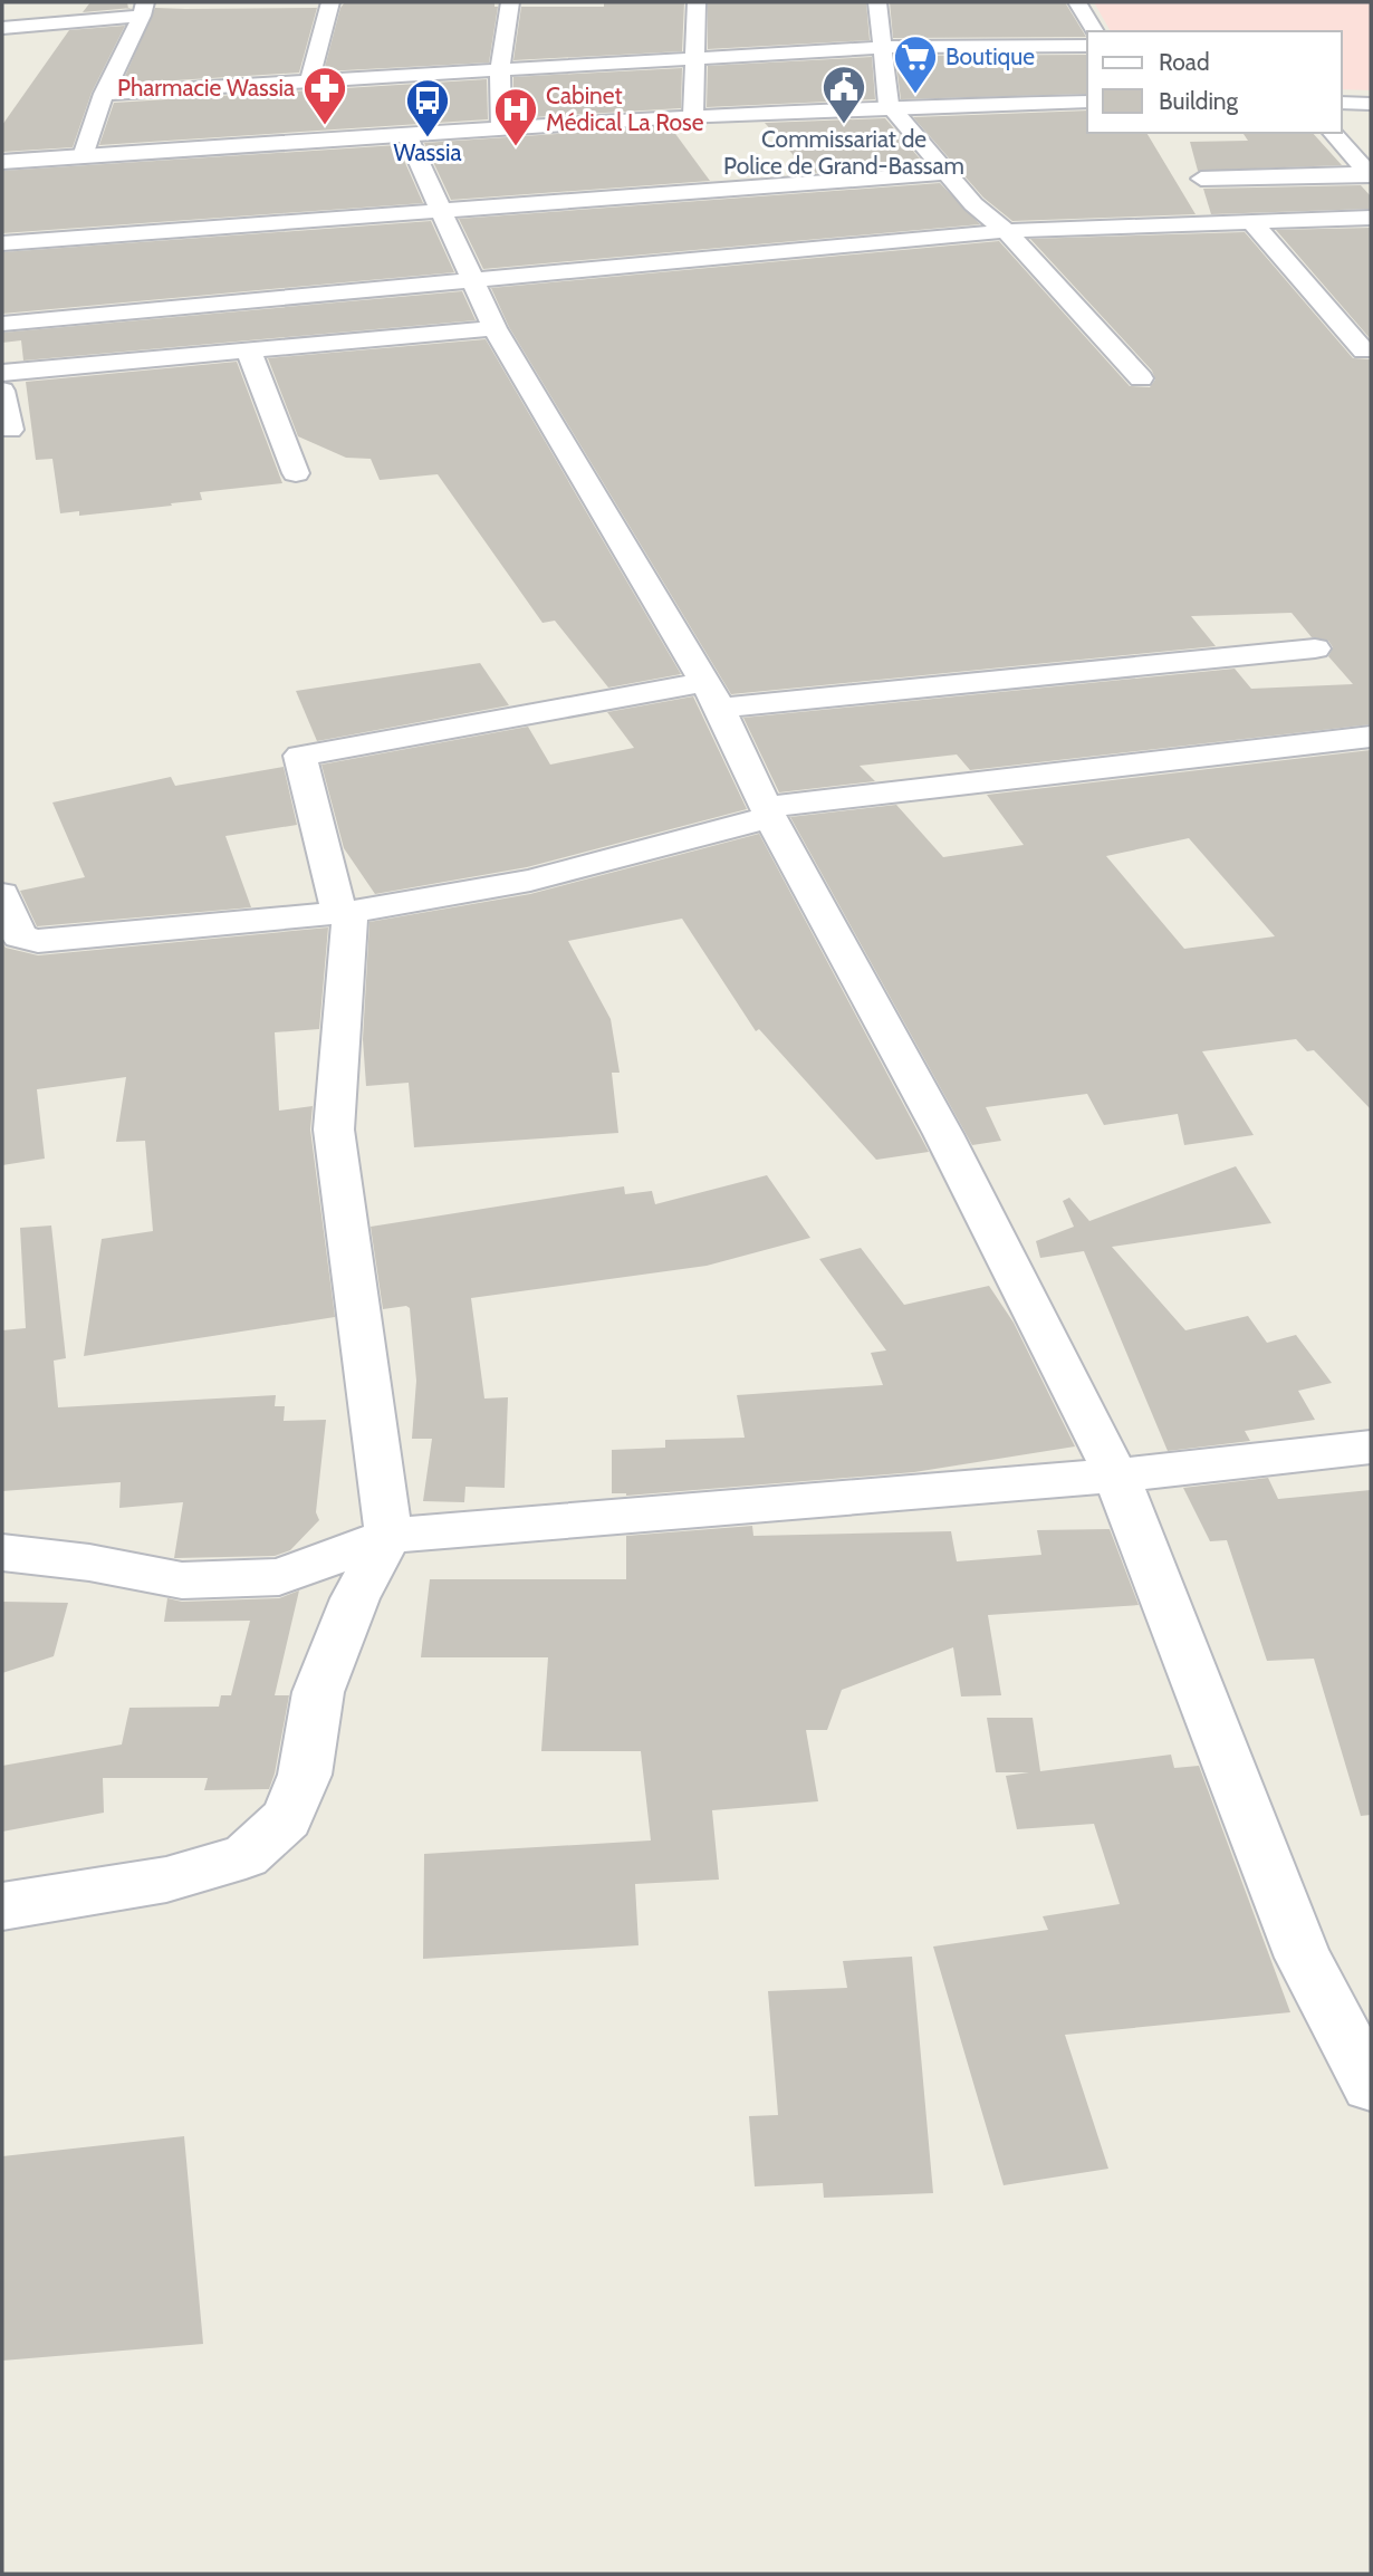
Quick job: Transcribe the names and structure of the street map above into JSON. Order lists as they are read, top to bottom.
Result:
{
  "places": {
    "supermarket": ["Boutique"],
    "public building": ["Commissariat de Police de Grand-Bassam"],
    "pharmacy": ["Pharmacie Wassia"],
    "bus stop": ["Wassia"],
    "hospital": ["Cabinet Médical La Rose"]
  },
  "legend": ["Road", "Building"]
}
